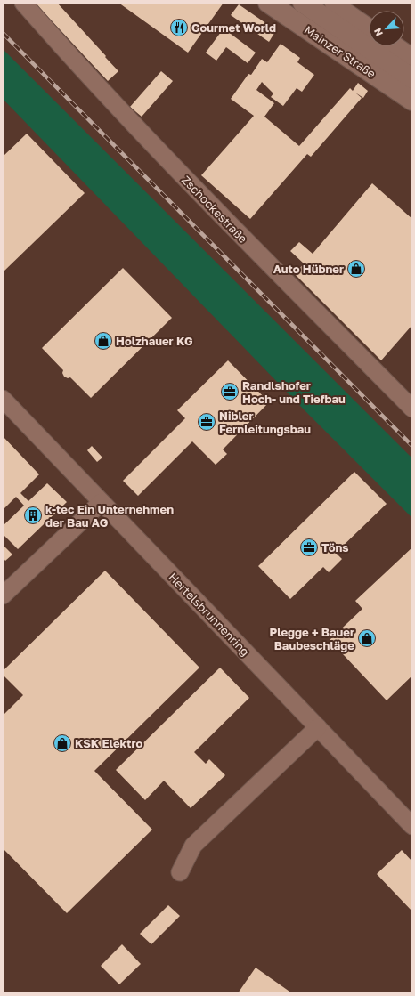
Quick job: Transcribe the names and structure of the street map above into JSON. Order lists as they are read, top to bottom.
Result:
{
  "streets": {
    "main road": ["Mainzer Straße"],
    "street": ["Zschockestraße", "Hertelsbrunnenring"]
  },
  "places": {
    "restaurant": ["Gourmet World"],
    "shop": [
      "Auto Hübner",
      "Holzhauer KG",
      "Plegge + Bauer Baubeschläge",
      "KSK Elektro"
    ],
    "office": ["Randlshofer Hoch- und Tiefbau", "Nibler Fernleitungsbau", "Töns"],
    "building": ["k-tec Ein Unternehmen der Bau AG"]
  },
  "north": "bottom left"
}
